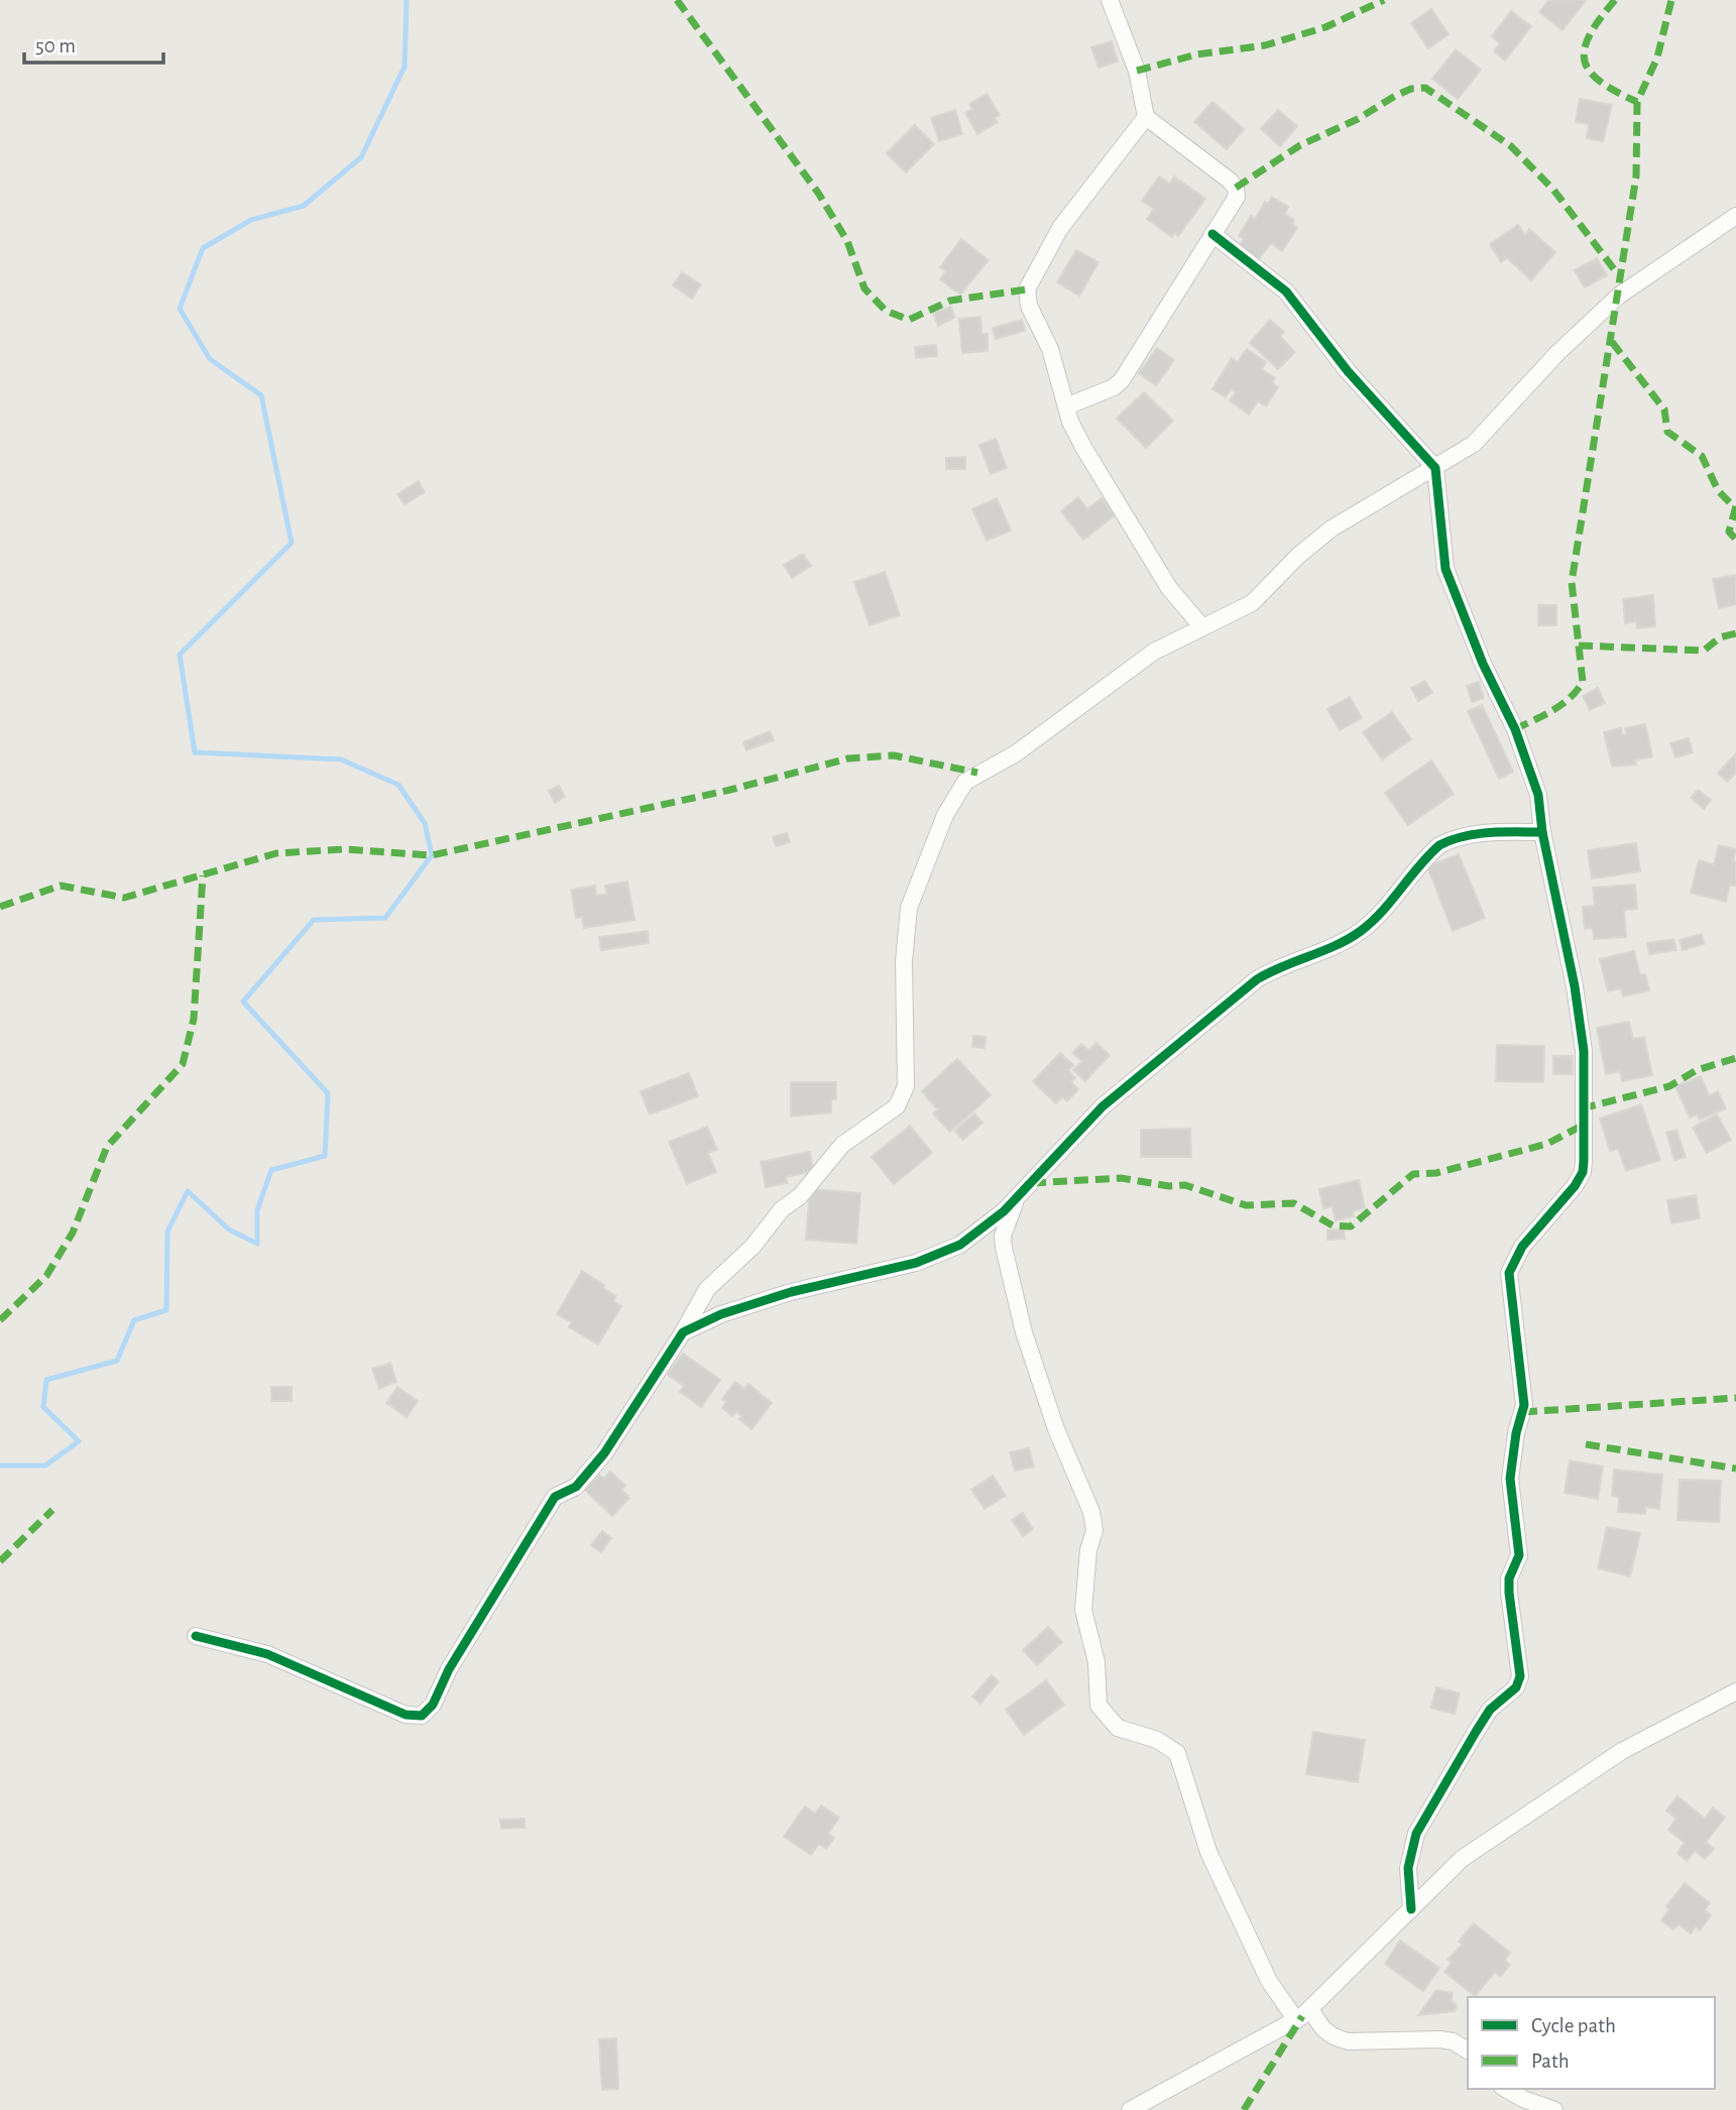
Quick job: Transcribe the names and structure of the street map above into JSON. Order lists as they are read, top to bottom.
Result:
{
  "legend": ["Cycle path", "Path"],
  "scale_bar": "50 m"
}
